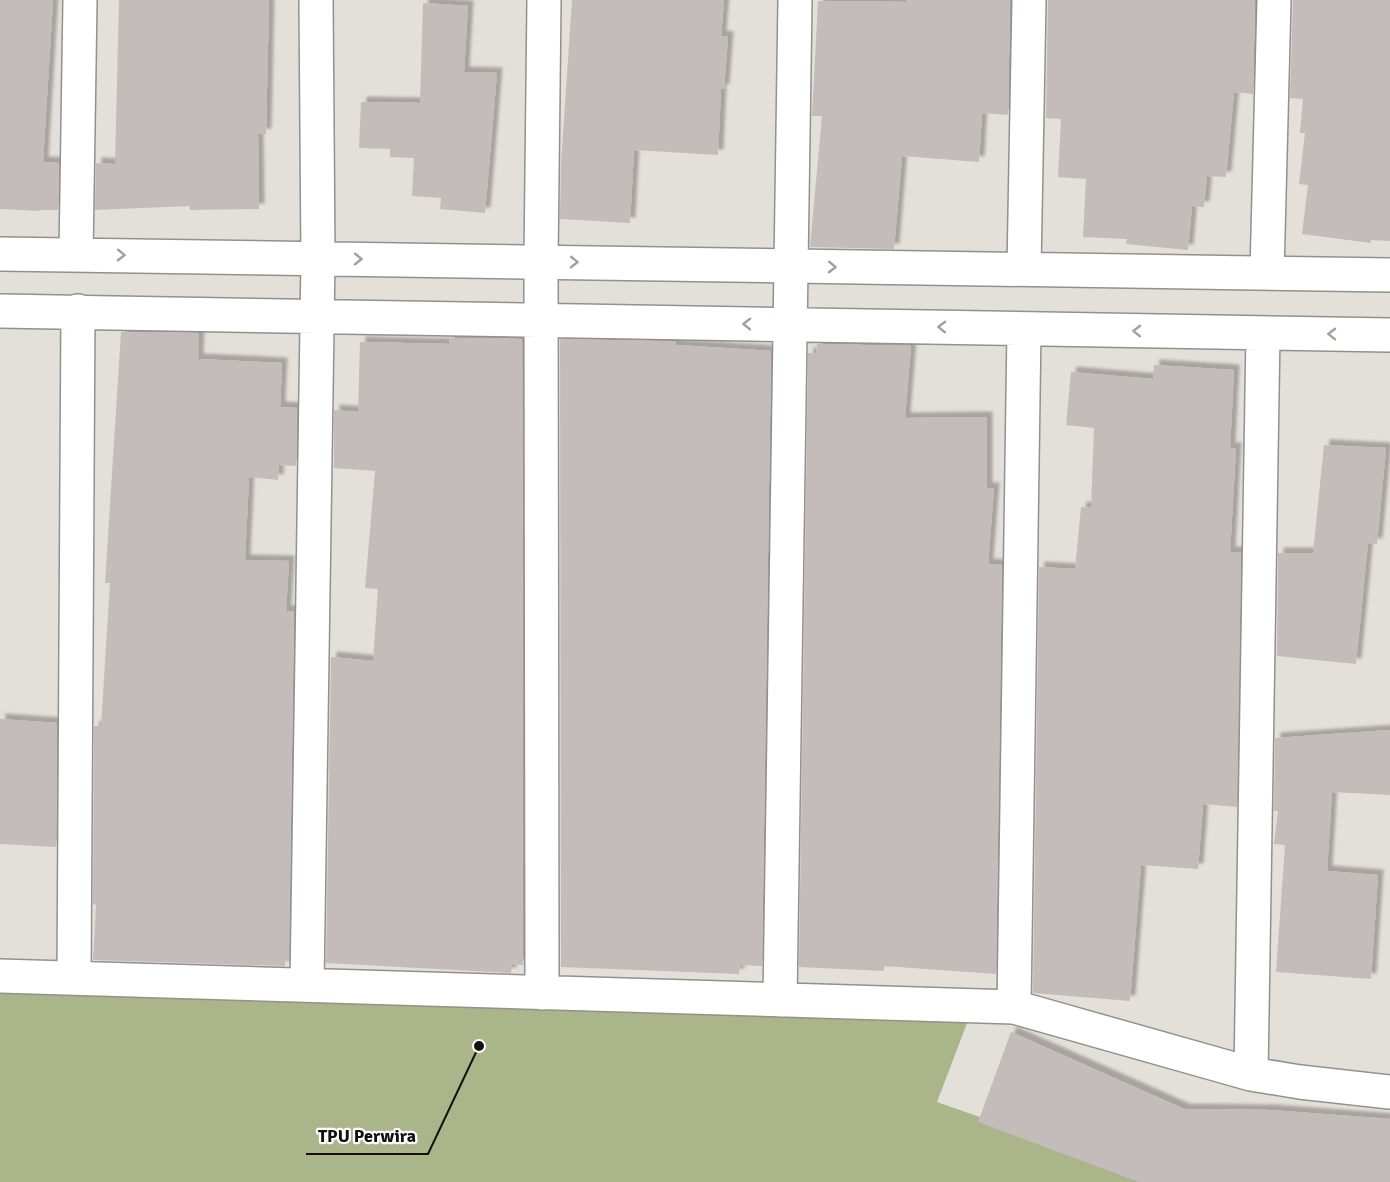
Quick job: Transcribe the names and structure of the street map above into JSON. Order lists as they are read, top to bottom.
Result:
{
  "places": ["TPU Perwira"]
}
